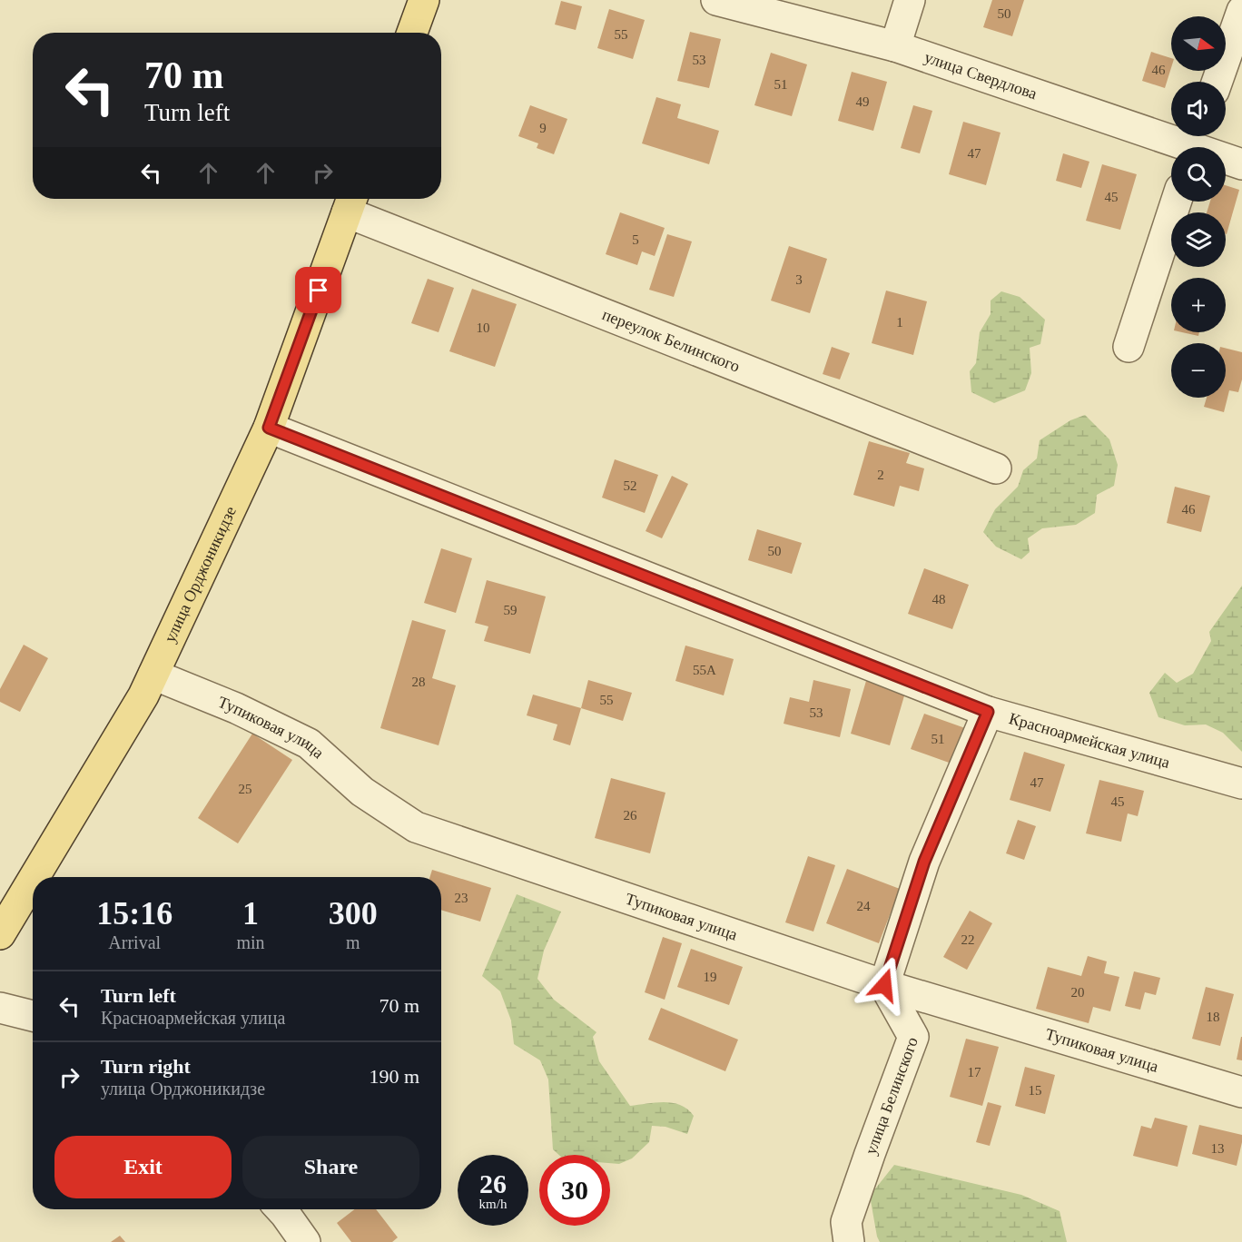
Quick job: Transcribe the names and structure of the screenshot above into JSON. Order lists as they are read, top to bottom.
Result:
{
  "streets": {
    "main road": ["улица Орджоникидзе"],
    "street": [
      "улица Свердлова",
      "переулок Белинского",
      "Тупиковая улица",
      "Красноармейская улица",
      "улица Белинского"
    ]
  },
  "crossings": [
    ["переулок Белинского", "улица Орджоникидзе"],
    ["улица Орджоникидзе", "Тупиковая улица"],
    ["улица Орджоникидзе", "Красноармейская улица"],
    ["Тупиковая улица", "улица Белинского"]
  ],
  "house_numbers": [
    "50",
    "55",
    "53",
    "46",
    "51",
    "49",
    "9",
    "47",
    "45",
    "5",
    "3",
    "1",
    "10",
    "2",
    "52",
    "46",
    "50",
    "48",
    "59",
    "55А",
    "28",
    "55",
    "53",
    "51",
    "47",
    "25",
    "45",
    "26",
    "23",
    "24",
    "22",
    "19",
    "20",
    "18",
    "17",
    "15",
    "13"
  ],
  "north": "right",
  "page": {
    "map_buttons": ["+", "−"],
    "turn": ["70 m", "Turn left"],
    "eta": [
      "15:16",
      "Arrival",
      "1",
      "min",
      "300",
      "m"
    ],
    "list": [
      {
        "name": "Turn left",
        "note": "Красноармейская улица",
        "value": "70 m"
      },
      {
        "name": "Turn right",
        "note": "улица Орджоникидзе",
        "value": "190 m"
      }
    ],
    "buttons": ["Exit", "Share"],
    "speed": "26 km/h",
    "limit": "30"
  }
}
